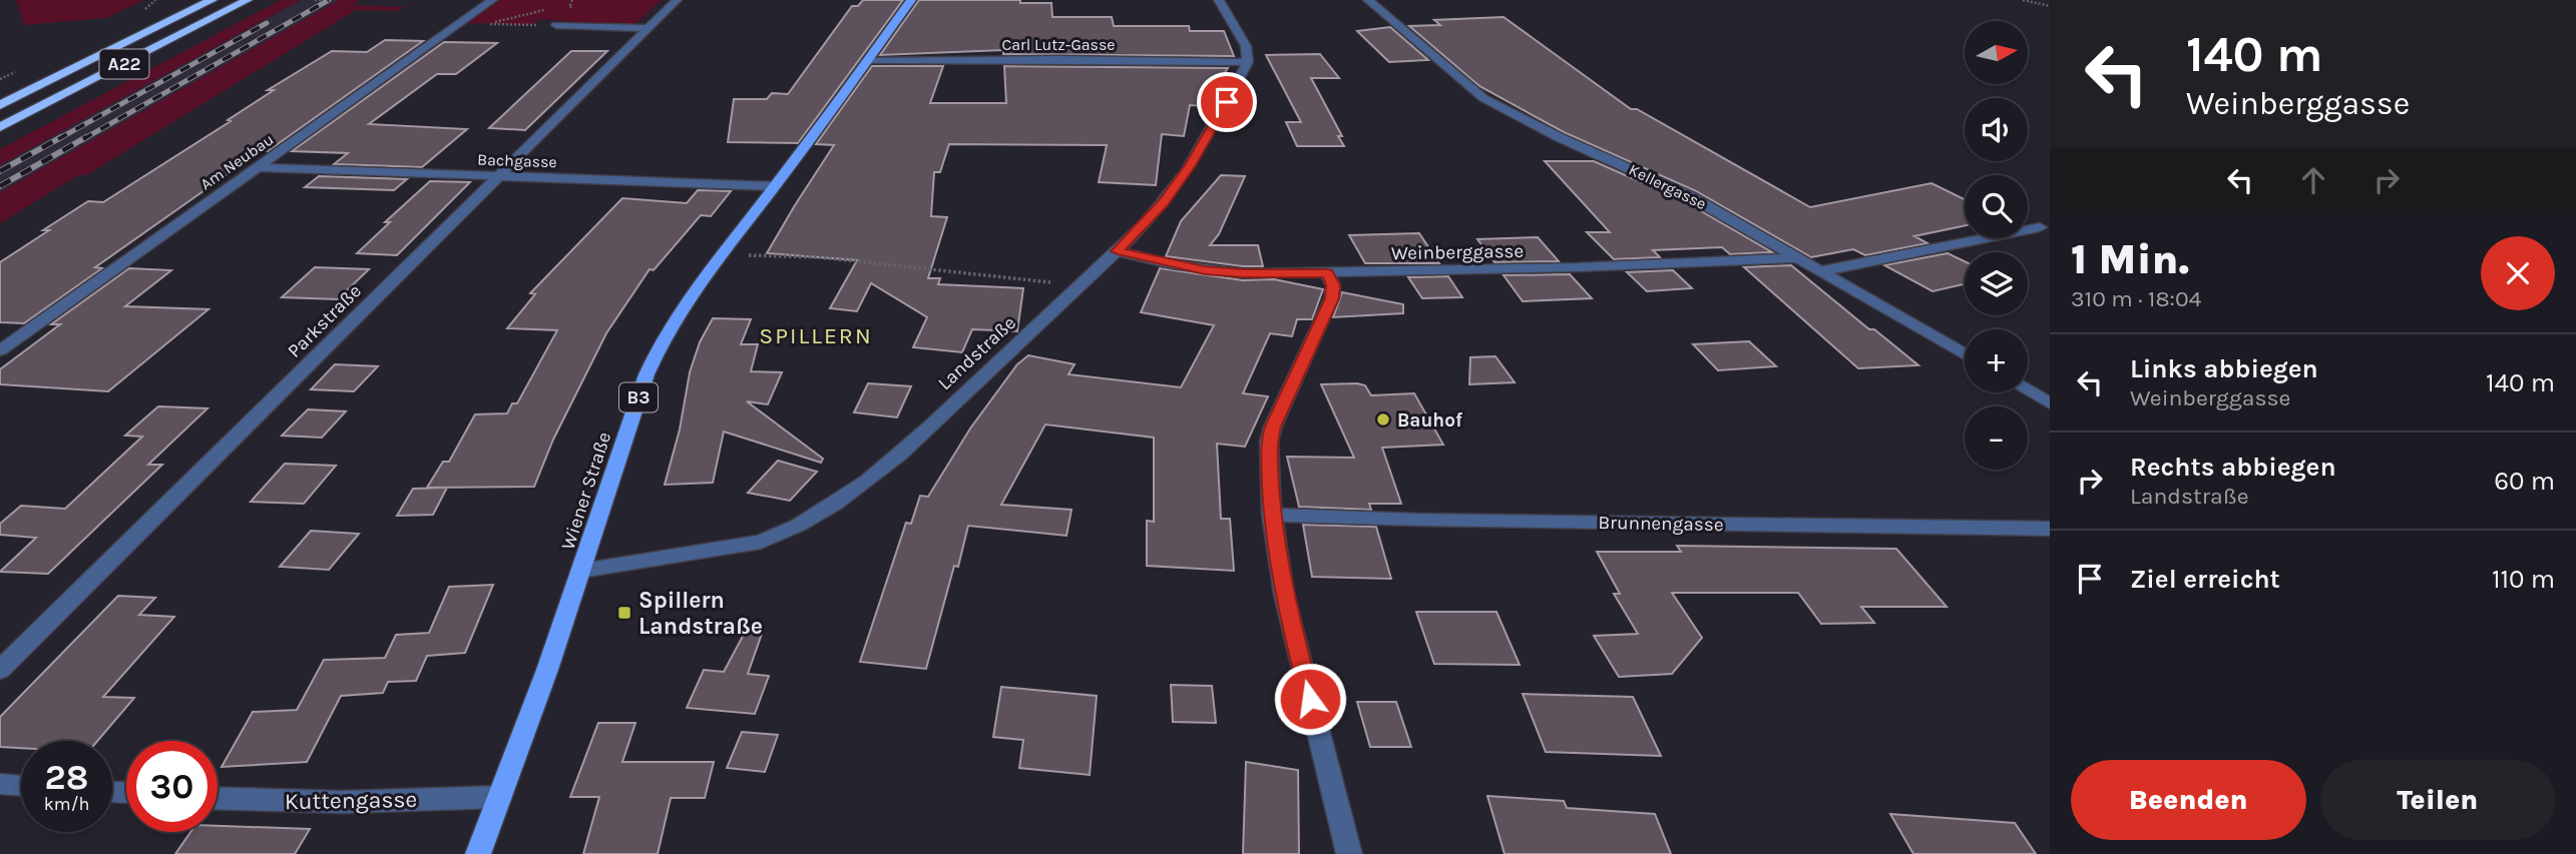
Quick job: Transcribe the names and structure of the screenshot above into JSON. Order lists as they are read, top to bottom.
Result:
{
  "streets": {
    "highway": ["A22"],
    "main road": ["B3", "Wiener Straße"],
    "street": [
      "Carl Lutz-Gasse",
      "Bachgasse",
      "Am Neubau",
      "Kellergasse",
      "Weinberggasse",
      "Parkstraße",
      "Landstraße",
      "Brunnengasse",
      "Kuttengasse"
    ]
  },
  "crossings": [
    ["Carl Lutz-Gasse", "Landstraße"],
    ["Carl Lutz-Gasse", "Wiener Straße"],
    ["Bachgasse", "Am Neubau"],
    ["Bachgasse", "Parkstraße"],
    ["Bachgasse", "Wiener Straße"],
    ["Kellergasse", "Weinberggasse"],
    ["Weinberggasse", "Landstraße"],
    ["Landstraße", "Wiener Straße"],
    ["Wiener Straße", "Kuttengasse"]
  ],
  "districts": ["SPILLERN"],
  "places": {
    "other": ["Bauhof"],
    "transit": ["Spillern Landstraße"]
  },
  "north": "right",
  "page": {
    "turn": ["140 m", "Weinberggasse"],
    "map_buttons": ["+", "−"],
    "heading": ["1 Min.", "310 m · 18:04"],
    "list": [
      {
        "name": "Links abbiegen",
        "note": "Weinberggasse",
        "value": "140 m"
      },
      {
        "name": "Rechts abbiegen",
        "note": "Landstraße",
        "value": "60 m"
      },
      {
        "name": "Ziel erreicht",
        "value": "110 m"
      }
    ],
    "speed": "28 km/h",
    "limit": "30",
    "buttons": ["Beenden", "Teilen"]
  }
}
